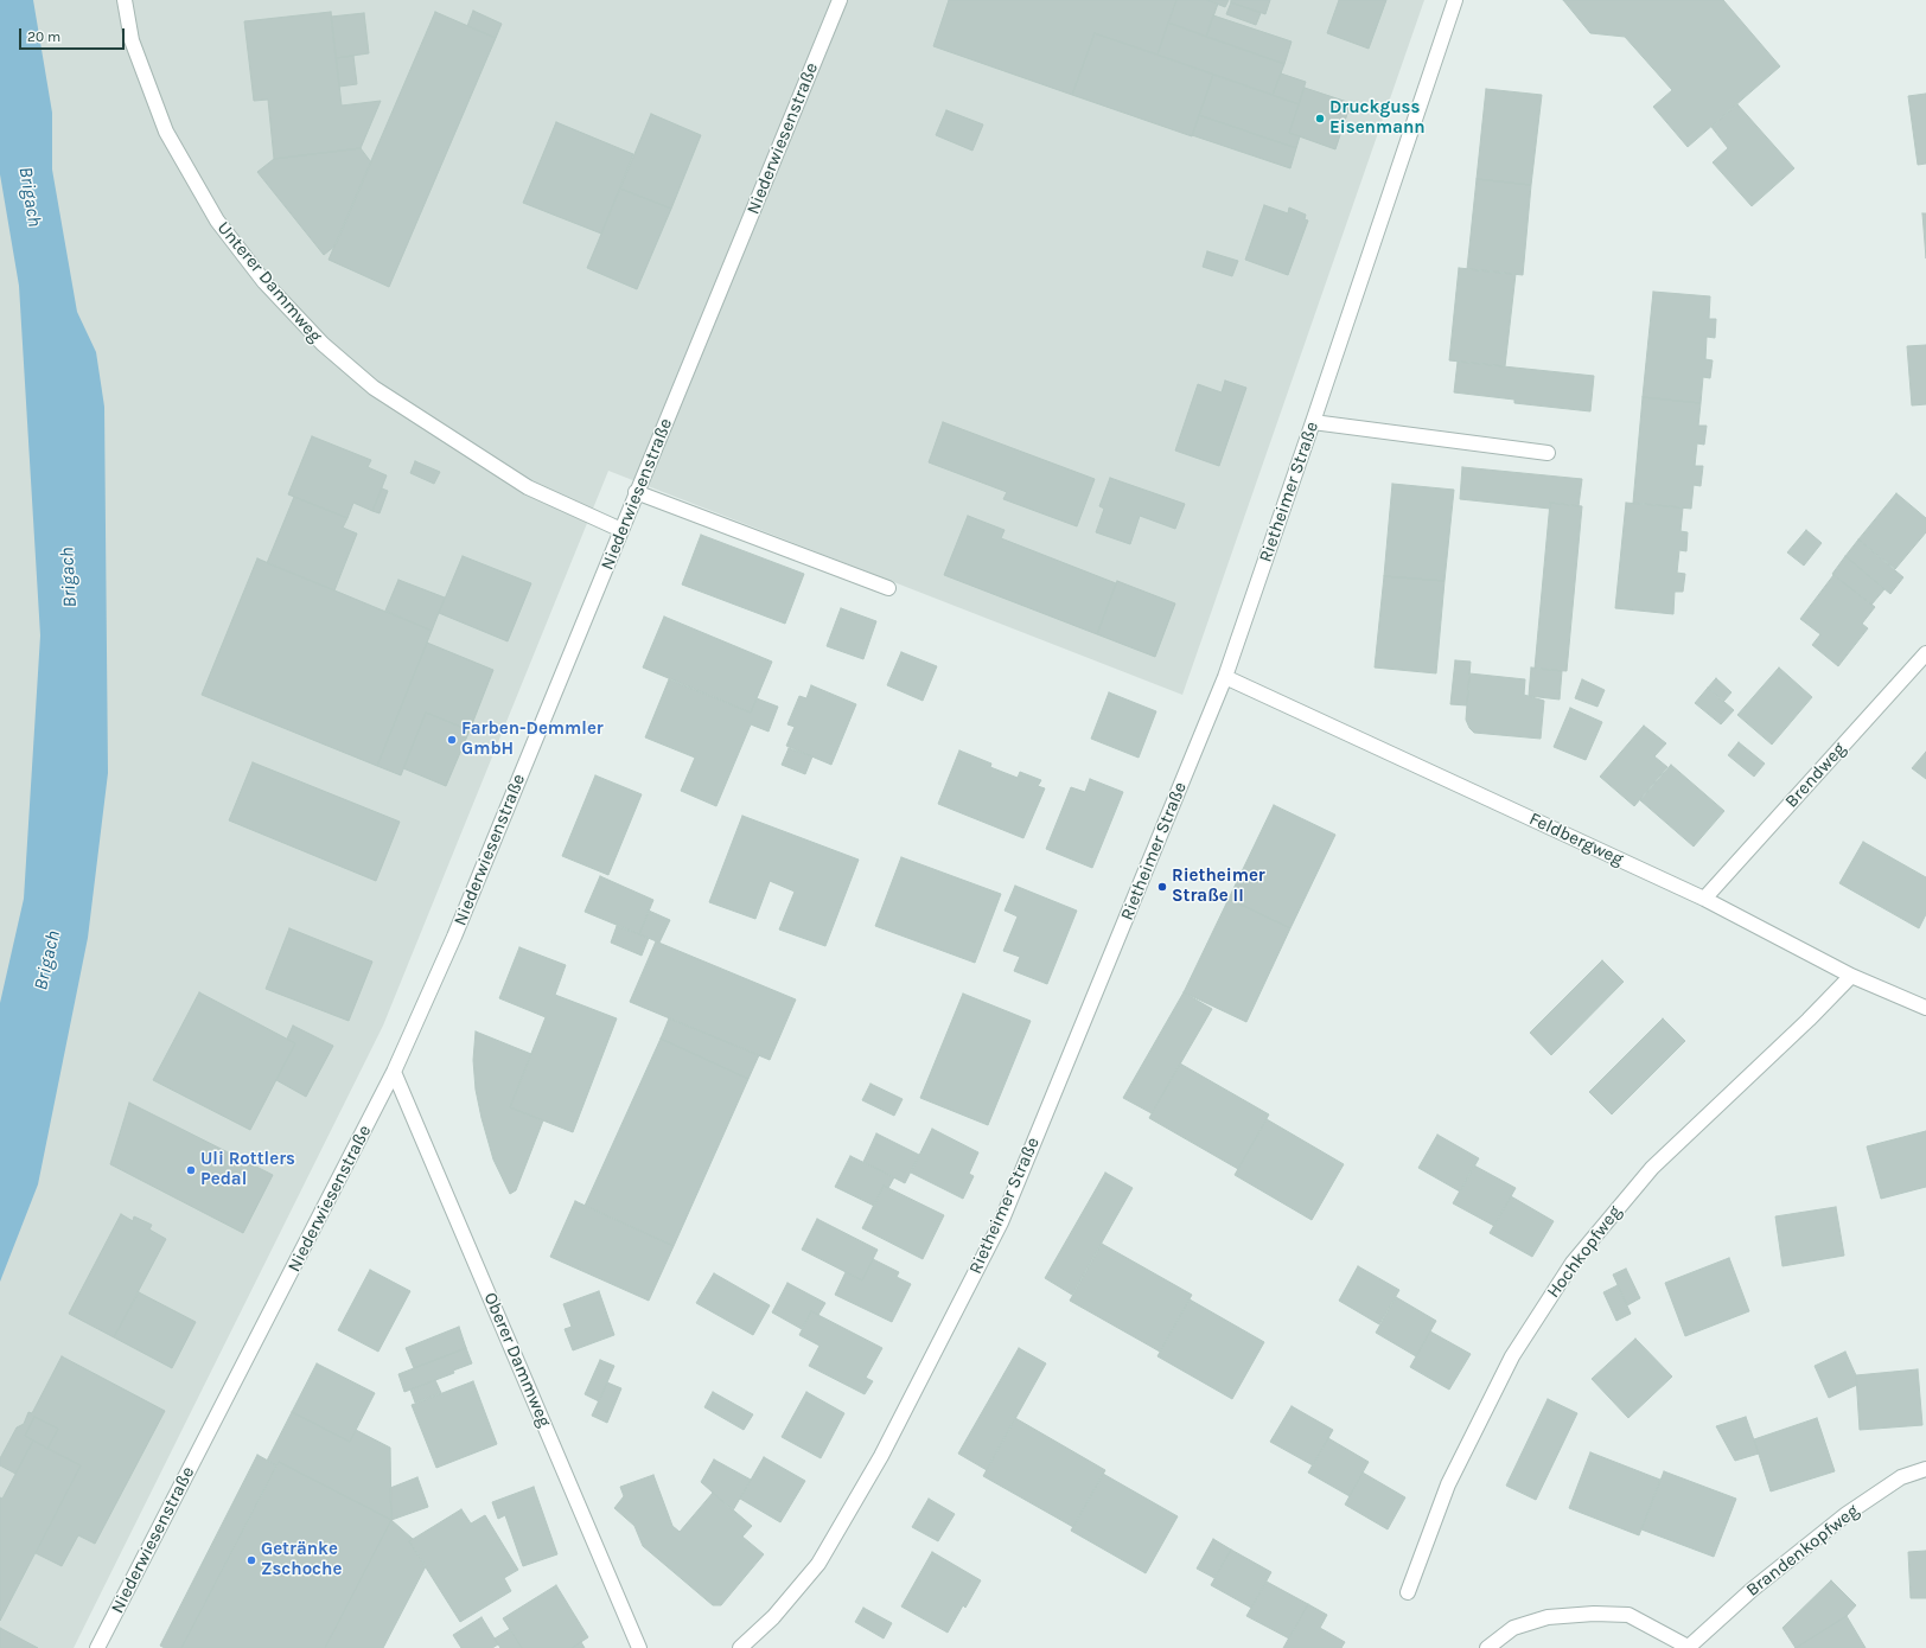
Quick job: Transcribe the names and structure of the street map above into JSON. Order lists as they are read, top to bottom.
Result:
{
  "streets": {
    "street": [
      "Niederwiesenstraße",
      "Unterer Dammweg",
      "Rietheimer Straße",
      "Brendweg",
      "Feldbergweg",
      "Hochkopfweg",
      "Oberer Dammweg",
      "Brandenkopfweg"
    ]
  },
  "crossings": [
    ["Niederwiesenstraße", "Unterer Dammweg"],
    ["Niederwiesenstraße", "Oberer Dammweg"],
    ["Rietheimer Straße", "Feldbergweg"],
    ["Brendweg", "Feldbergweg"],
    ["Feldbergweg", "Hochkopfweg"]
  ],
  "water": ["Brigach"],
  "places": [
    "Druckguss Eisenmann",
    "Farben-Demmler GmbH",
    "Rietheimer Straße II",
    "Uli Rottlers Pedal",
    "Getränke Zschoche"
  ],
  "scale_bar": "20 m"
}
